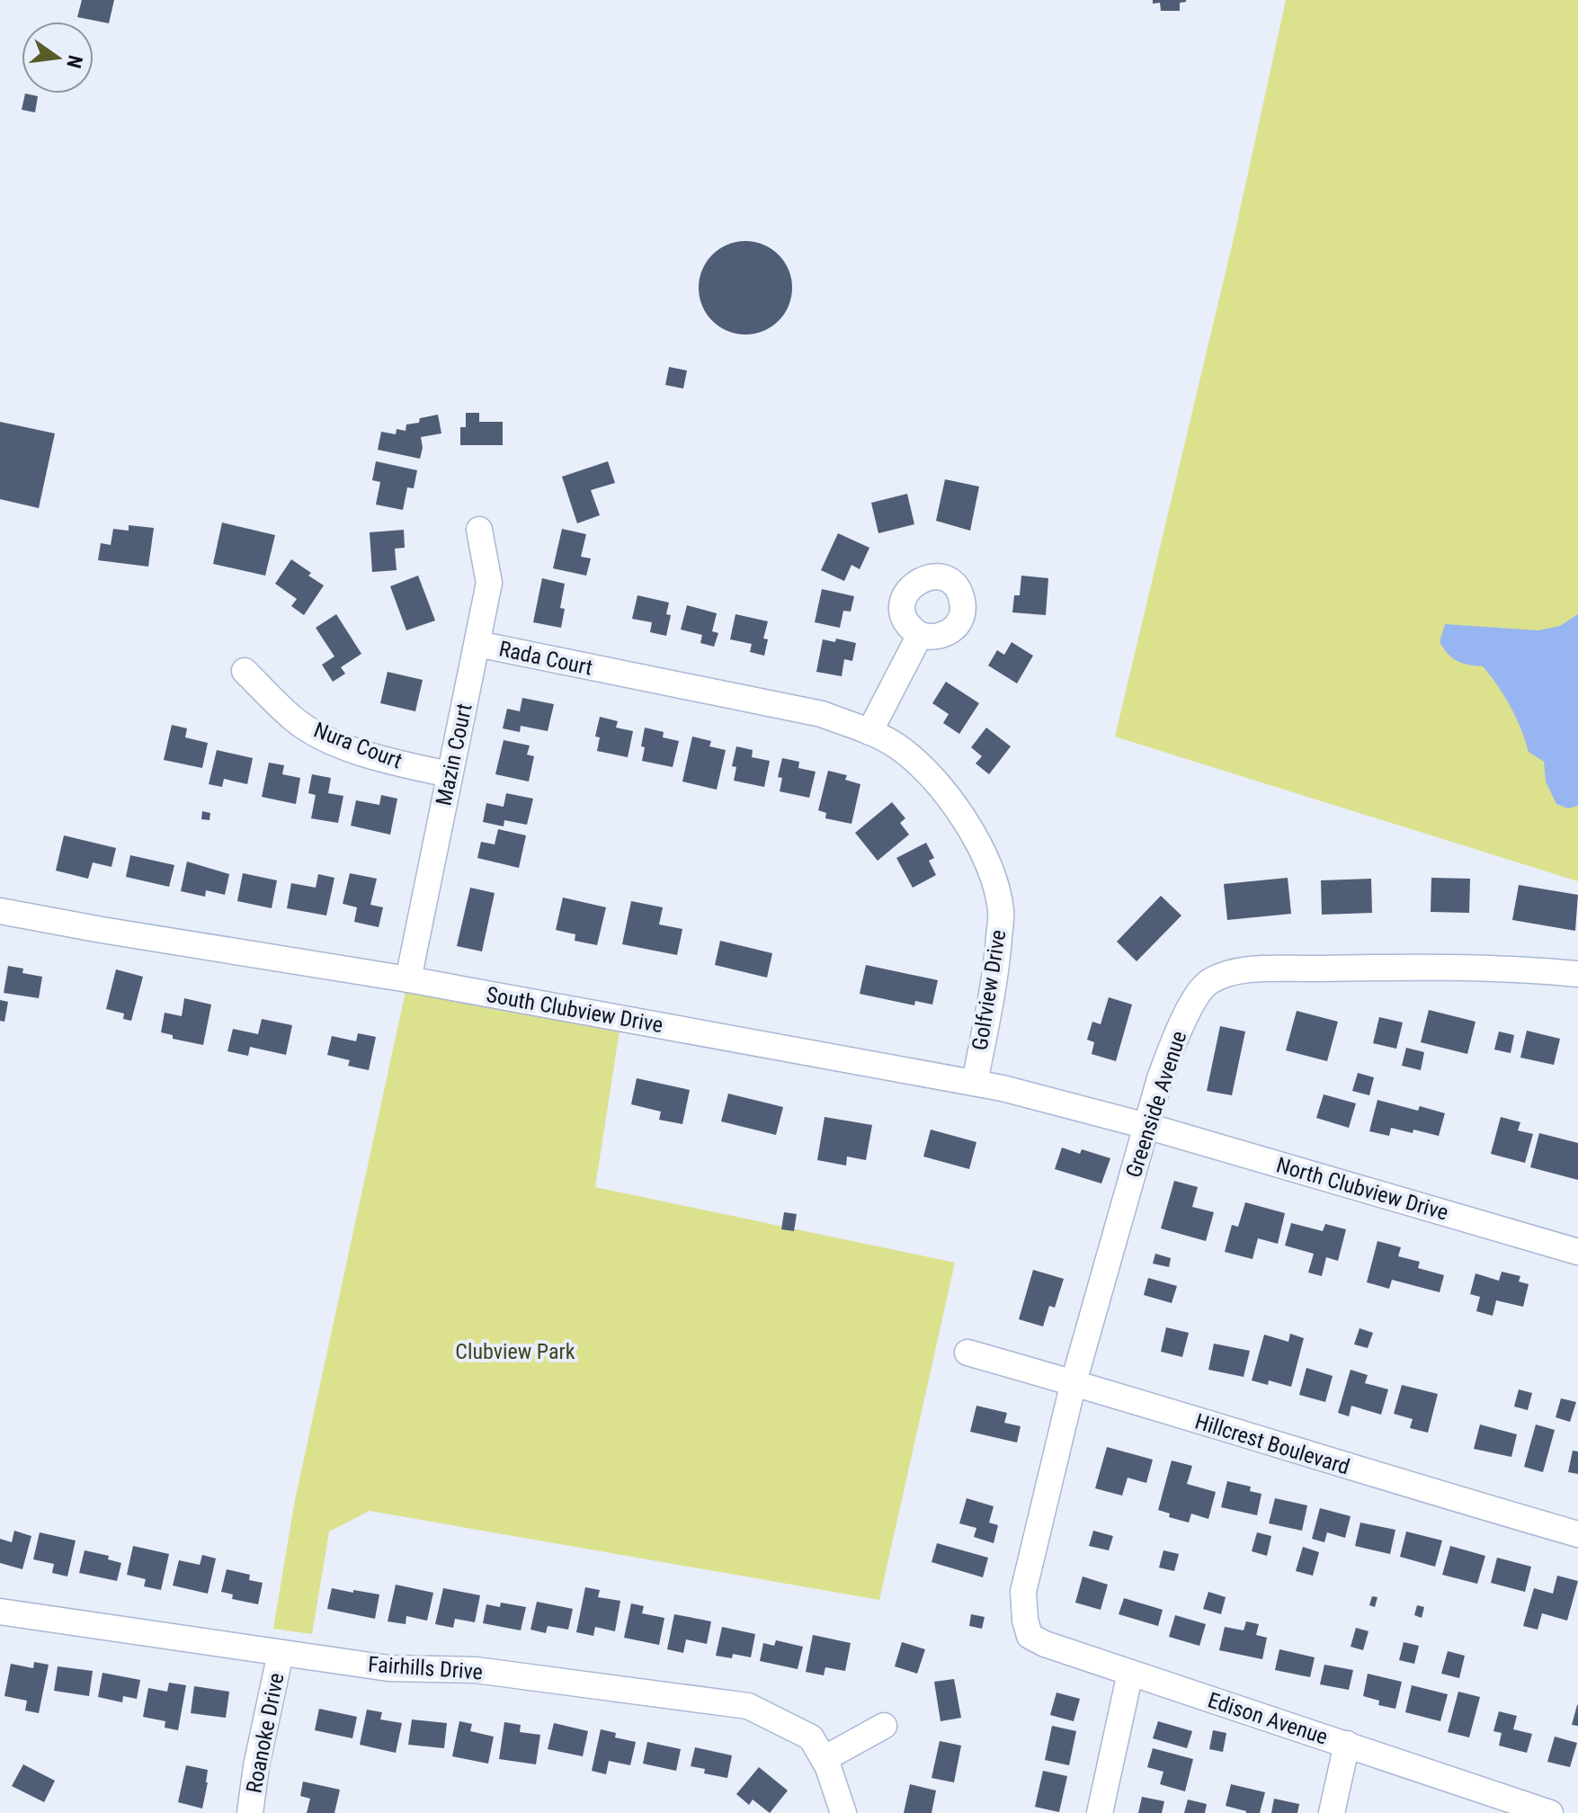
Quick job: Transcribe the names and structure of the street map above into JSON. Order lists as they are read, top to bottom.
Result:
{
  "streets": {
    "street": [
      "Rada Court",
      "Nura Court",
      "Mazin Court",
      "Golfview Drive",
      "South Clubview Drive",
      "Greenside Avenue",
      "North Clubview Drive",
      "Hillcrest Boulevard",
      "Fairhills Drive",
      "Edison Avenue",
      "Roanoke Drive"
    ]
  },
  "crossings": [
    ["Rada Court", "Mazin Court"],
    ["Rada Court", "Golfview Drive"],
    ["Nura Court", "Mazin Court"],
    ["Mazin Court", "South Clubview Drive"],
    ["Golfview Drive", "South Clubview Drive"],
    ["South Clubview Drive", "Greenside Avenue"],
    ["South Clubview Drive", "North Clubview Drive"],
    ["Greenside Avenue", "North Clubview Drive"],
    ["Greenside Avenue", "Hillcrest Boulevard"],
    ["Greenside Avenue", "Edison Avenue"],
    ["Fairhills Drive", "Roanoke Drive"]
  ],
  "parks": ["Clubview Park"],
  "north": "right"
}
